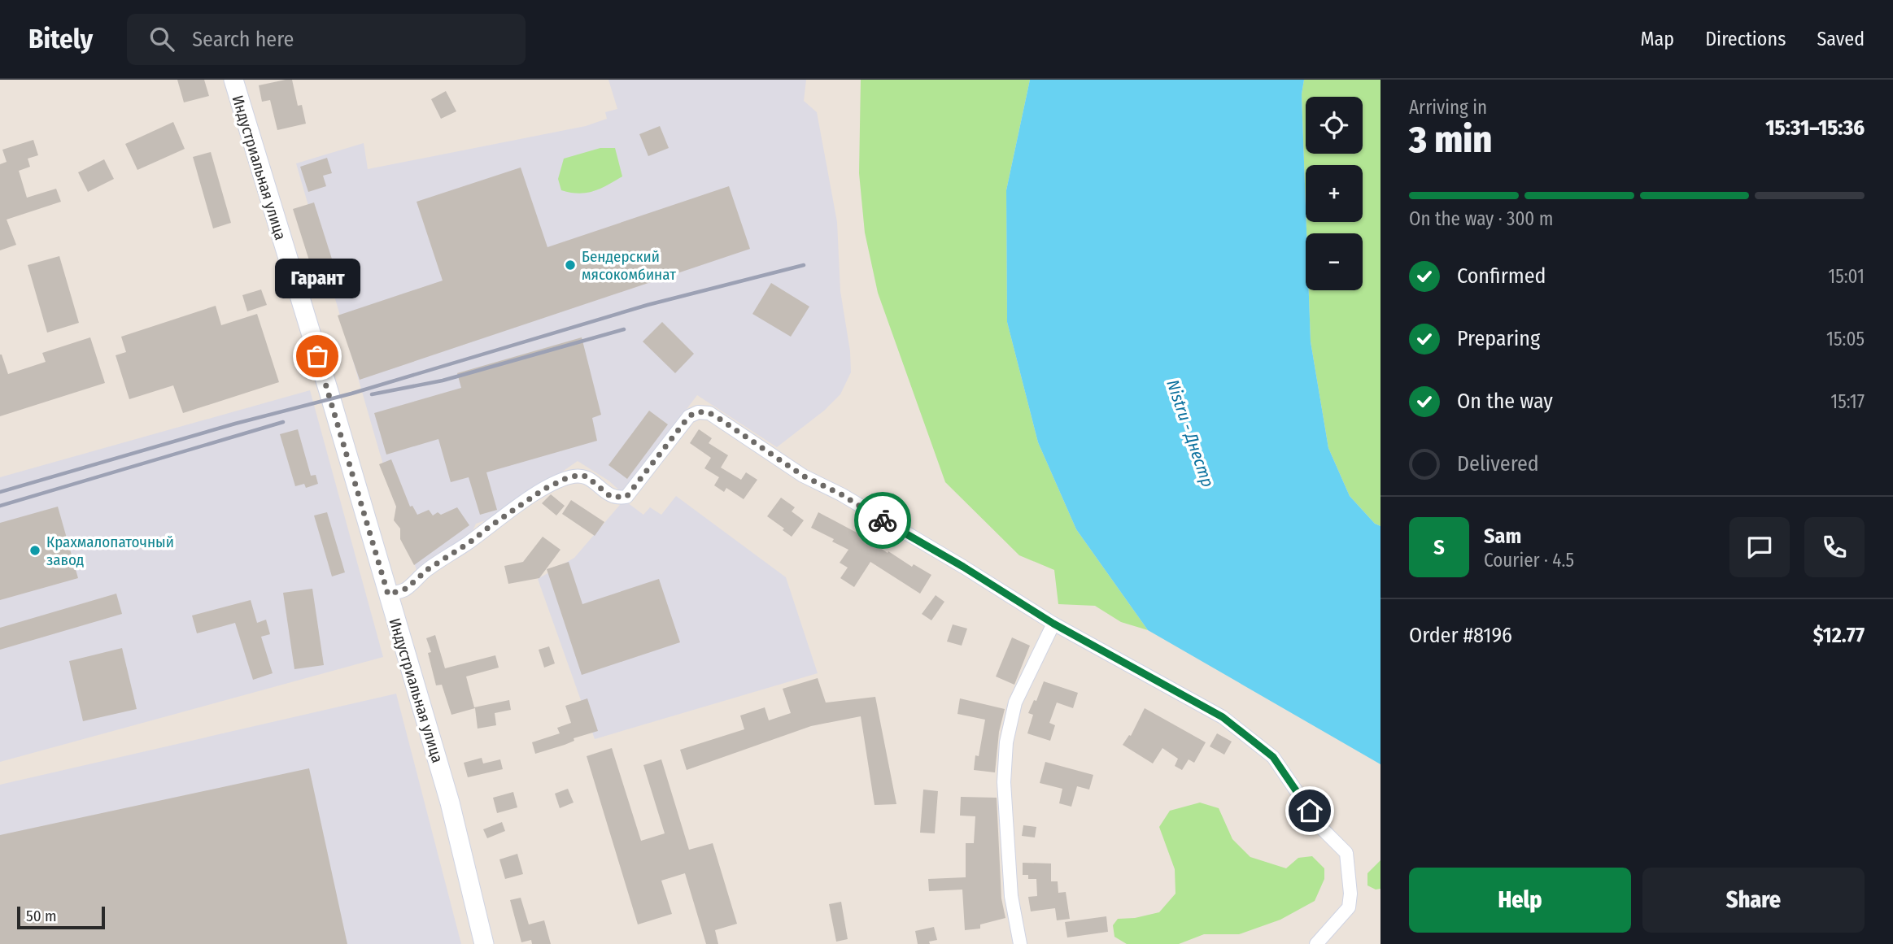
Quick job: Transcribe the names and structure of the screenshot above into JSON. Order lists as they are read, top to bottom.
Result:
{
  "streets": {
    "main road": ["Индустриальная улица"]
  },
  "water": ["Nistru - Днестр"],
  "places": ["Бендерский мясокомбинат", "Гарант", "Крахмалопаточный завод"],
  "scale_bar": "50 m",
  "page": {
    "header": "Bitely",
    "search": "Search here",
    "nav": ["Map", "Directions", "Saved"],
    "heading": ["3 min", "Arriving in", "15:31–15:36"],
    "panel": [
      "Sam",
      "Courier · 4.5",
      "Order #8196",
      "$12.77"
    ],
    "map_buttons": ["+", "−"],
    "bar": "On the way · 300 m",
    "list": [
      ["Confirmed", "15:01"],
      ["Preparing", "15:05"],
      ["On the way", "15:17"],
      "Delivered"
    ],
    "bubble": "Гарант",
    "round": "S",
    "buttons": ["Help", "Share"],
    "scale": "50 m"
  }
}
